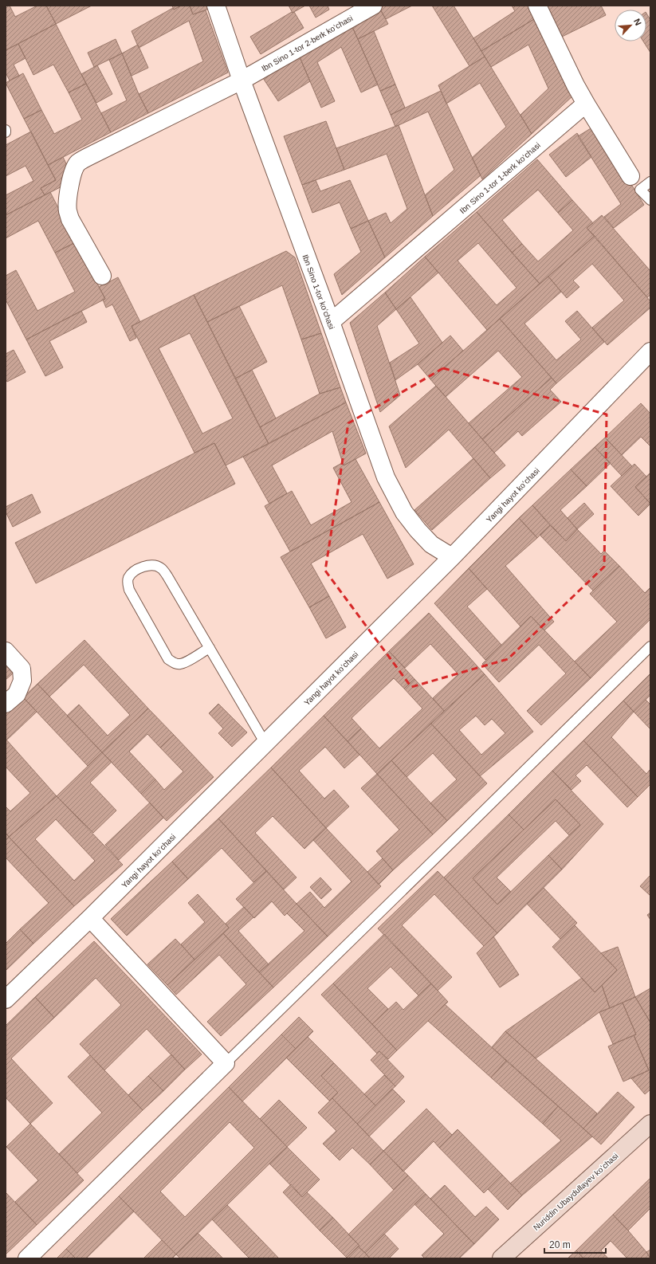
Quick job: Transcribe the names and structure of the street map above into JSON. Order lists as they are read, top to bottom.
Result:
{
  "streets": {
    "main road": ["Nuriddin Ubaydullayev koʻchasi"],
    "street": [
      "Ibn Sino 1-tor 2-berk koʻchasi",
      "Ibn Sino 1-tor 1-berk koʻchasi",
      "Ibn Sino 1-tor koʻchasi",
      "Yangi hayot koʻchasi"
    ]
  },
  "crossings": [
    ["Ibn Sino 1-tor 2-berk koʻchasi", "Ibn Sino 1-tor koʻchasi"],
    ["Ibn Sino 1-tor 1-berk koʻchasi", "Ibn Sino 1-tor koʻchasi"],
    ["Ibn Sino 1-tor koʻchasi", "Yangi hayot koʻchasi"]
  ],
  "scale_bar": "20 m",
  "north": "top right"
}
